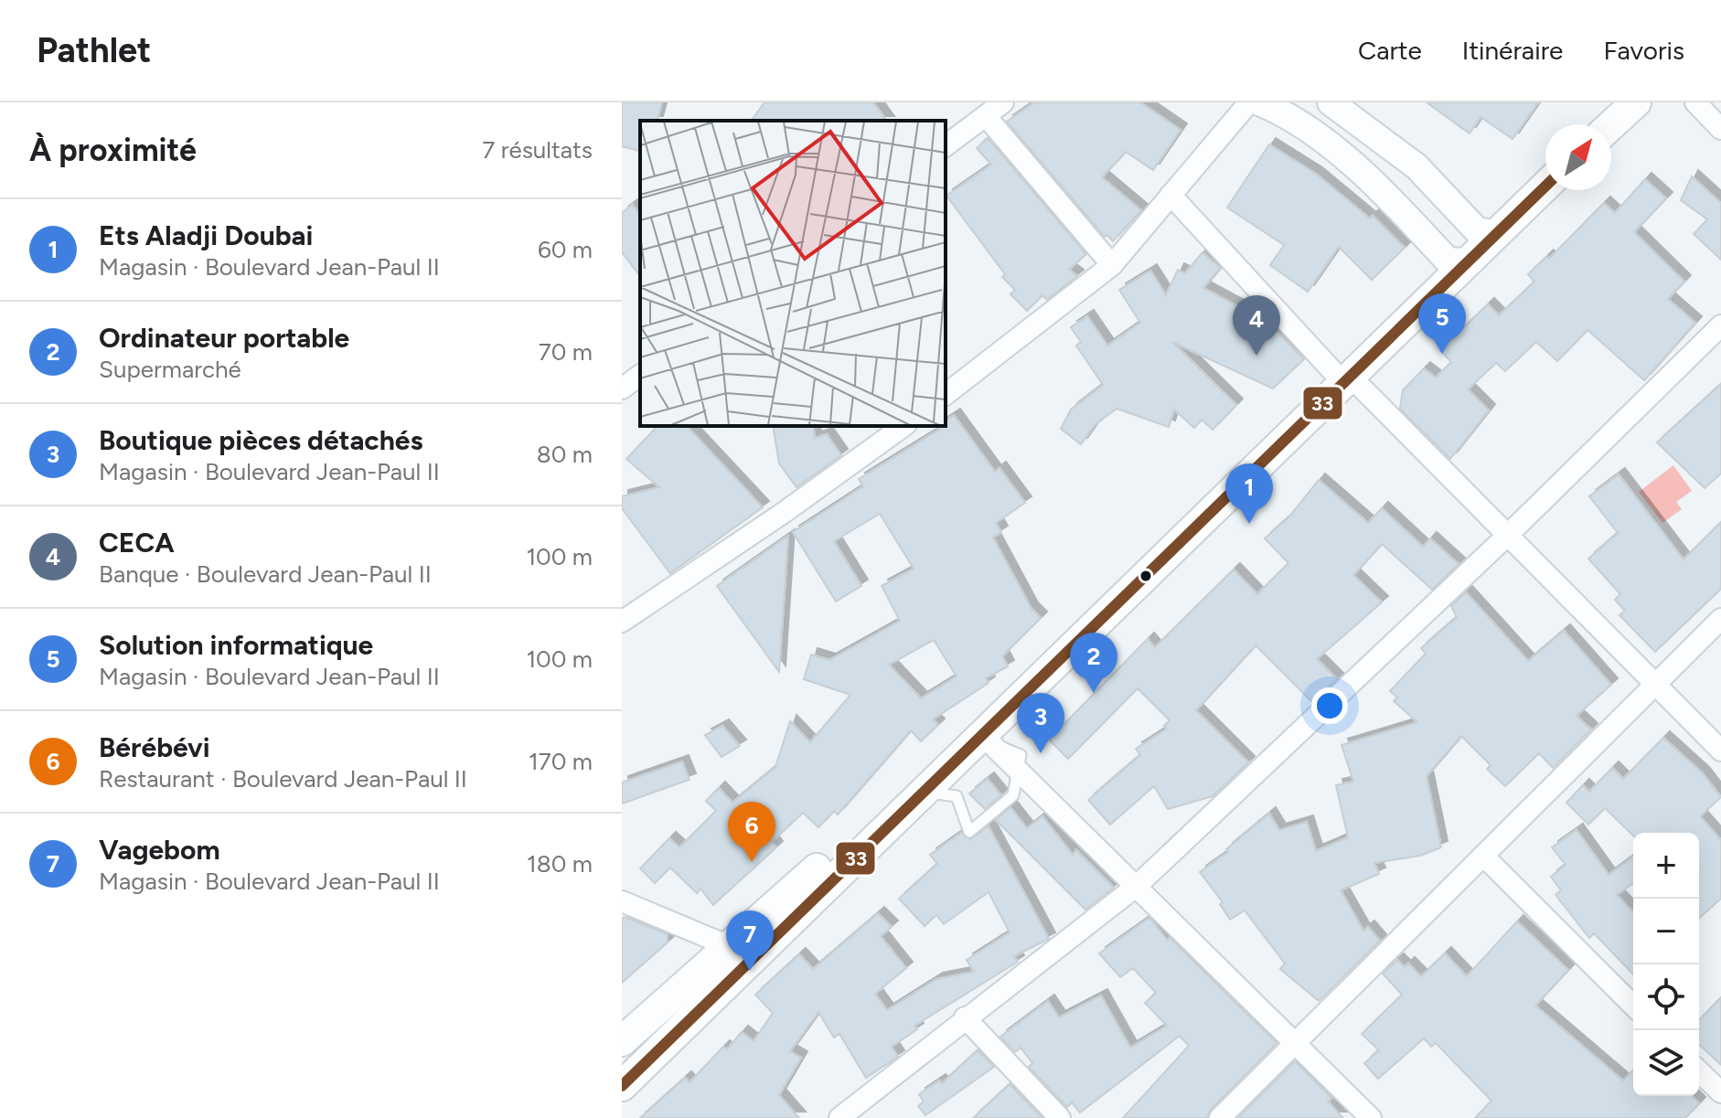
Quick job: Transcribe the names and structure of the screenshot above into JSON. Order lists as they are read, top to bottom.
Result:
{
  "lines": ["transit line 33"],
  "north": "top right",
  "page": {
    "header": "Pathlet",
    "nav": ["Carte", "Itinéraire", "Favoris"],
    "heading": ["À proximité", "7 résultats"],
    "list": [
      {
        "mark": "1",
        "name": "Ets Aladji Doubai",
        "note": "Magasin · Boulevard Jean-Paul II",
        "value": "60 m"
      },
      {
        "mark": "2",
        "name": "Ordinateur portable",
        "note": "Supermarché",
        "value": "70 m"
      },
      {
        "mark": "3",
        "name": "Boutique pièces détachés",
        "note": "Magasin · Boulevard Jean-Paul II",
        "value": "80 m"
      },
      {
        "mark": "4",
        "name": "CECA",
        "note": "Banque · Boulevard Jean-Paul II",
        "value": "100 m"
      },
      {
        "mark": "5",
        "name": "Solution informatique",
        "note": "Magasin · Boulevard Jean-Paul II",
        "value": "100 m"
      },
      {
        "mark": "6",
        "name": "Bérébévi",
        "note": "Restaurant · Boulevard Jean-Paul II",
        "value": "170 m"
      },
      {
        "mark": "7",
        "name": "Vagebom",
        "note": "Magasin · Boulevard Jean-Paul II",
        "value": "180 m"
      }
    ],
    "pins": [
      "5",
      "4",
      "1",
      "2",
      "3",
      "6",
      "7"
    ],
    "map_buttons": ["+", "−"]
  }
}
